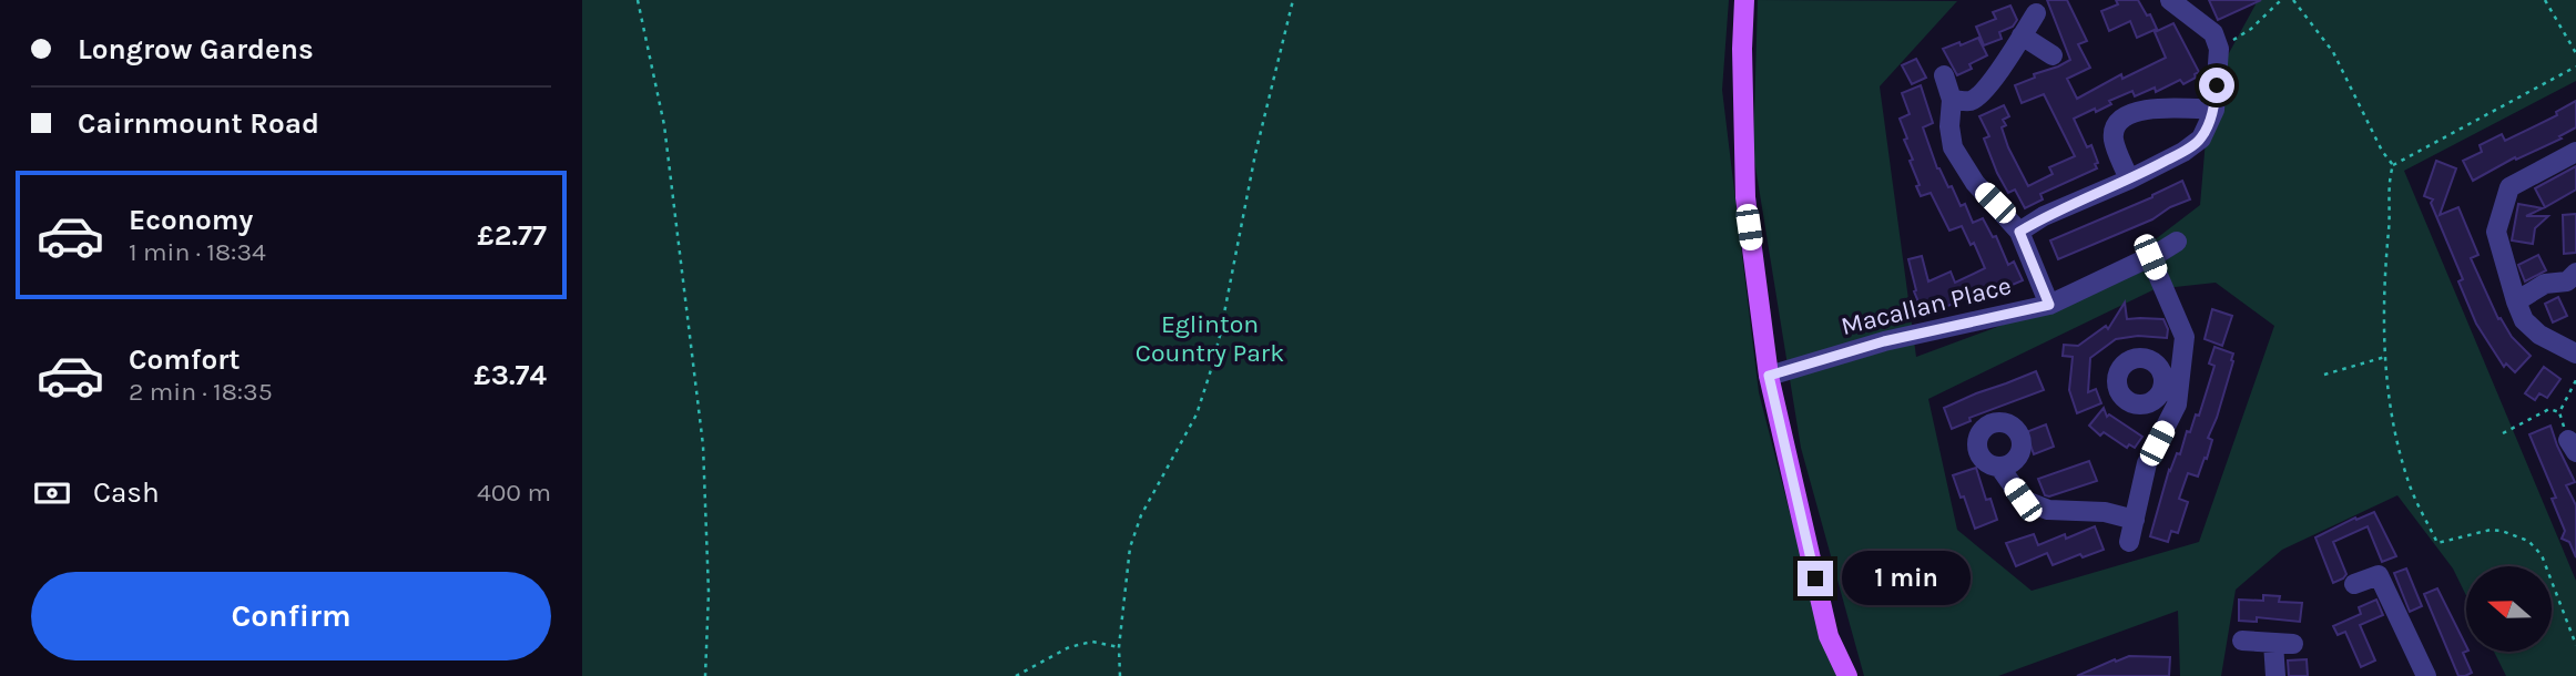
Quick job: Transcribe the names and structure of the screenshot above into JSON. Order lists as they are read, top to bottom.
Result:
{
  "streets": {
    "street": ["Macallan Place"]
  },
  "parks": ["Eglinton Country Park"],
  "north": "left",
  "page": {
    "banner": ["Longrow Gardens", "Cairnmount Road"],
    "list": [
      {
        "name": "Economy",
        "note": "1 min · 18:34",
        "value": "£2.77"
      },
      {
        "name": "Comfort",
        "note": "2 min · 18:35",
        "value": "£3.74"
      }
    ],
    "pay": ["Cash", "400 m"],
    "bubble": "1 min",
    "buttons": "Confirm"
  }
}
